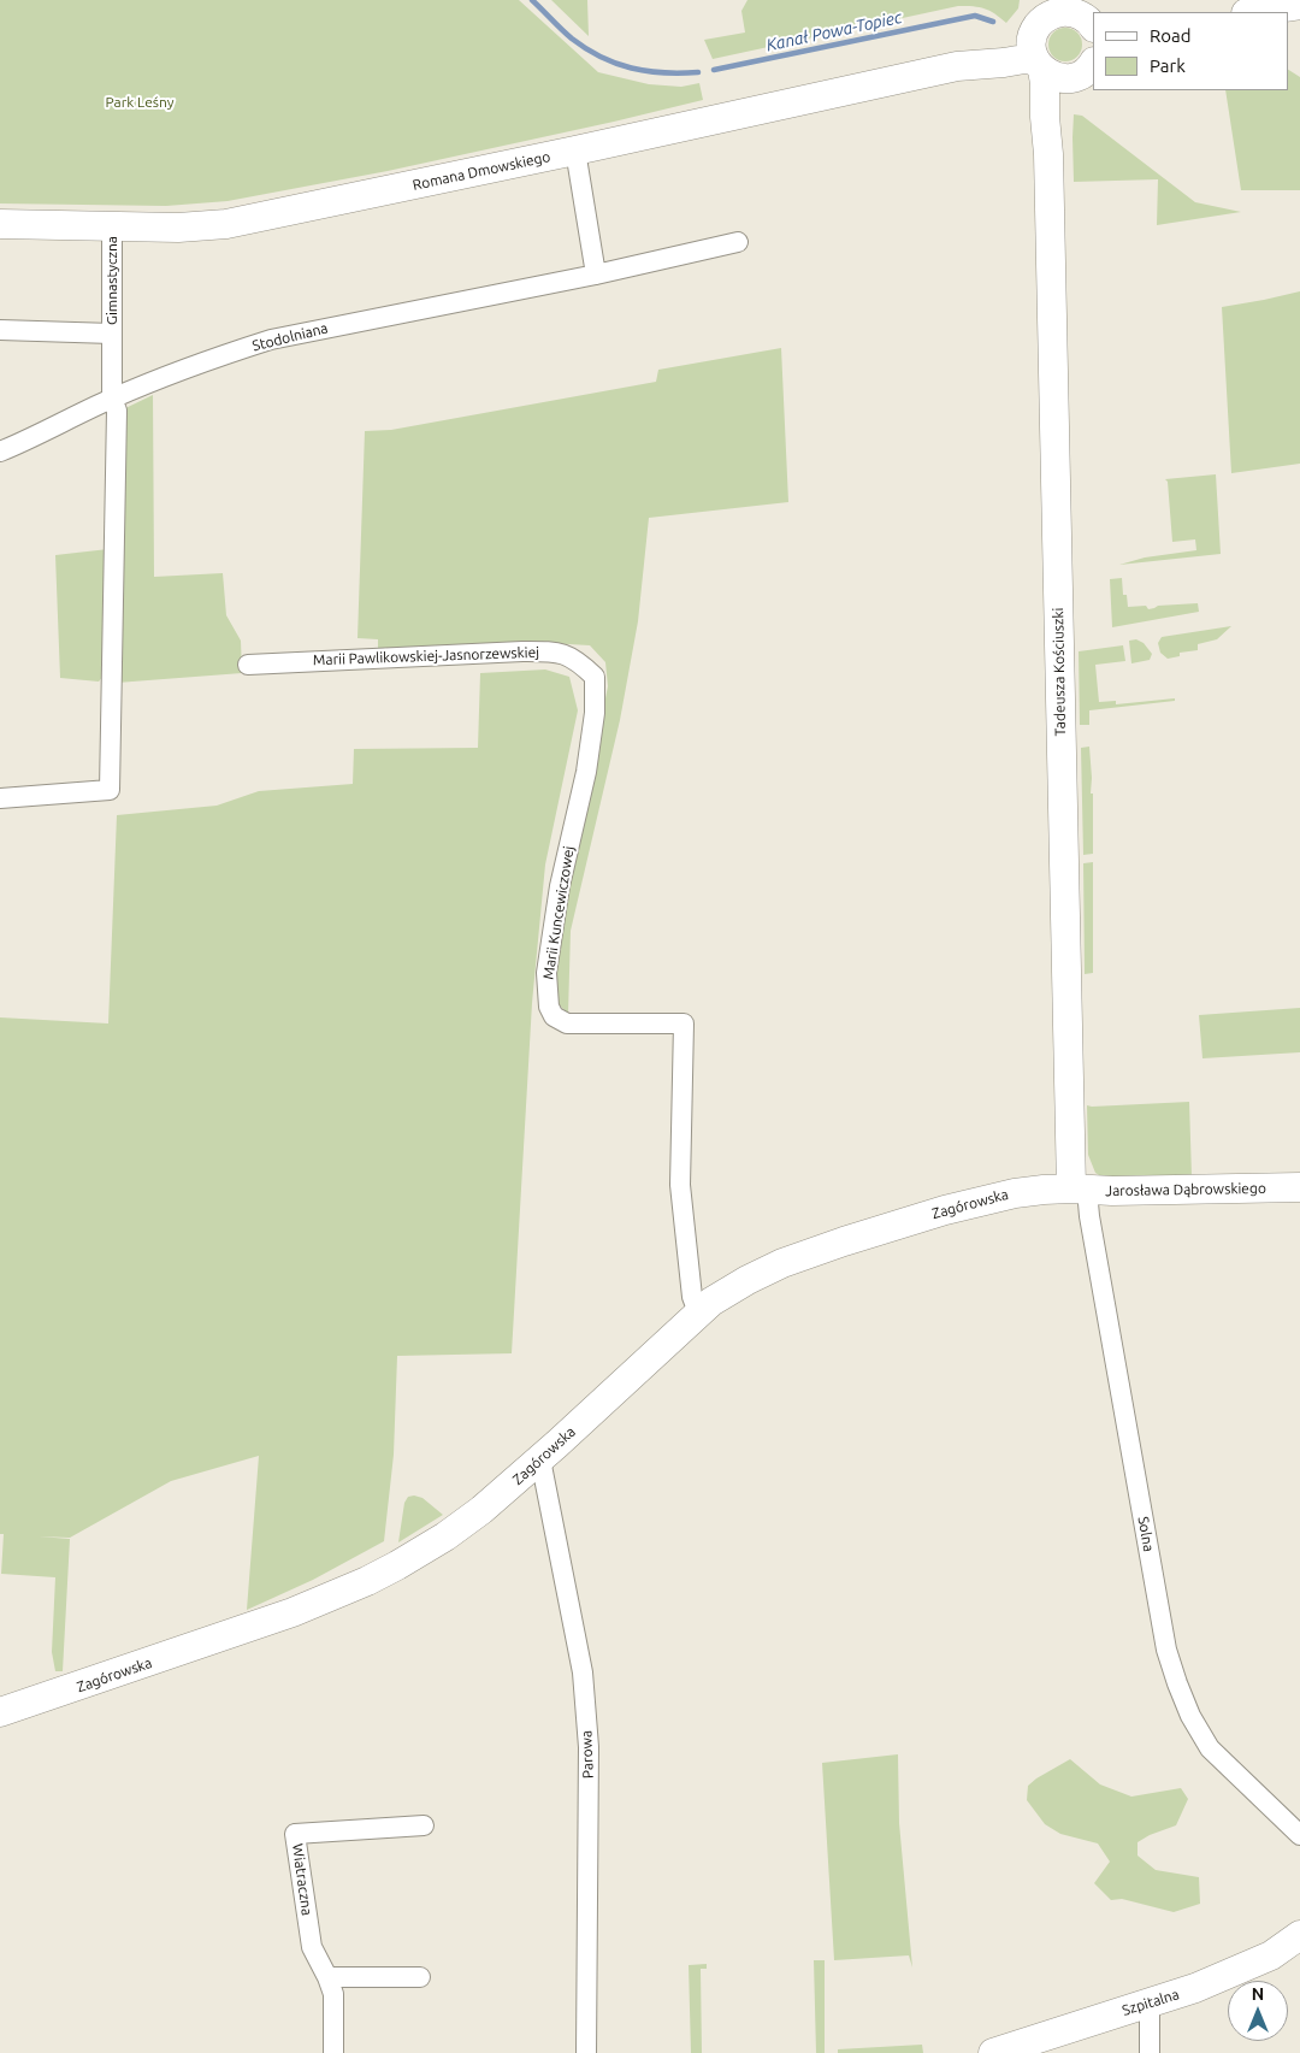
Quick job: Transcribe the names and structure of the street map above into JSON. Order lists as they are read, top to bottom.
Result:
{
  "streets": {
    "street": [
      "Romana Dmowskiego",
      "Gimnastyczna",
      "Stodolniana",
      "Marii Pawlikowskiej-Jasnorzewskiej",
      "Tadeusza Kościuszki",
      "Marii Kuncewiczowej",
      "Jarosława Dąbrowskiego",
      "Zagórowska",
      "Solna",
      "Parowa",
      "Wiatraczna",
      "Szpitalna"
    ]
  },
  "crossings": [
    ["Romana Dmowskiego", "Gimnastyczna"],
    ["Romana Dmowskiego", "Tadeusza Kościuszki"],
    ["Gimnastyczna", "Stodolniana"],
    ["Marii Pawlikowskiej-Jasnorzewskiej", "Marii Kuncewiczowej"],
    ["Tadeusza Kościuszki", "Jarosława Dąbrowskiego"],
    ["Tadeusza Kościuszki", "Zagórowska"],
    ["Tadeusza Kościuszki", "Solna"],
    ["Marii Kuncewiczowej", "Zagórowska"],
    ["Jarosława Dąbrowskiego", "Zagórowska"],
    ["Jarosława Dąbrowskiego", "Solna"],
    ["Zagórowska", "Solna"],
    ["Zagórowska", "Parowa"]
  ],
  "water": ["Kanał Powa-Topiec"],
  "parks": ["Park Leśny"],
  "legend": ["Road", "Park"],
  "north": "top"
}
